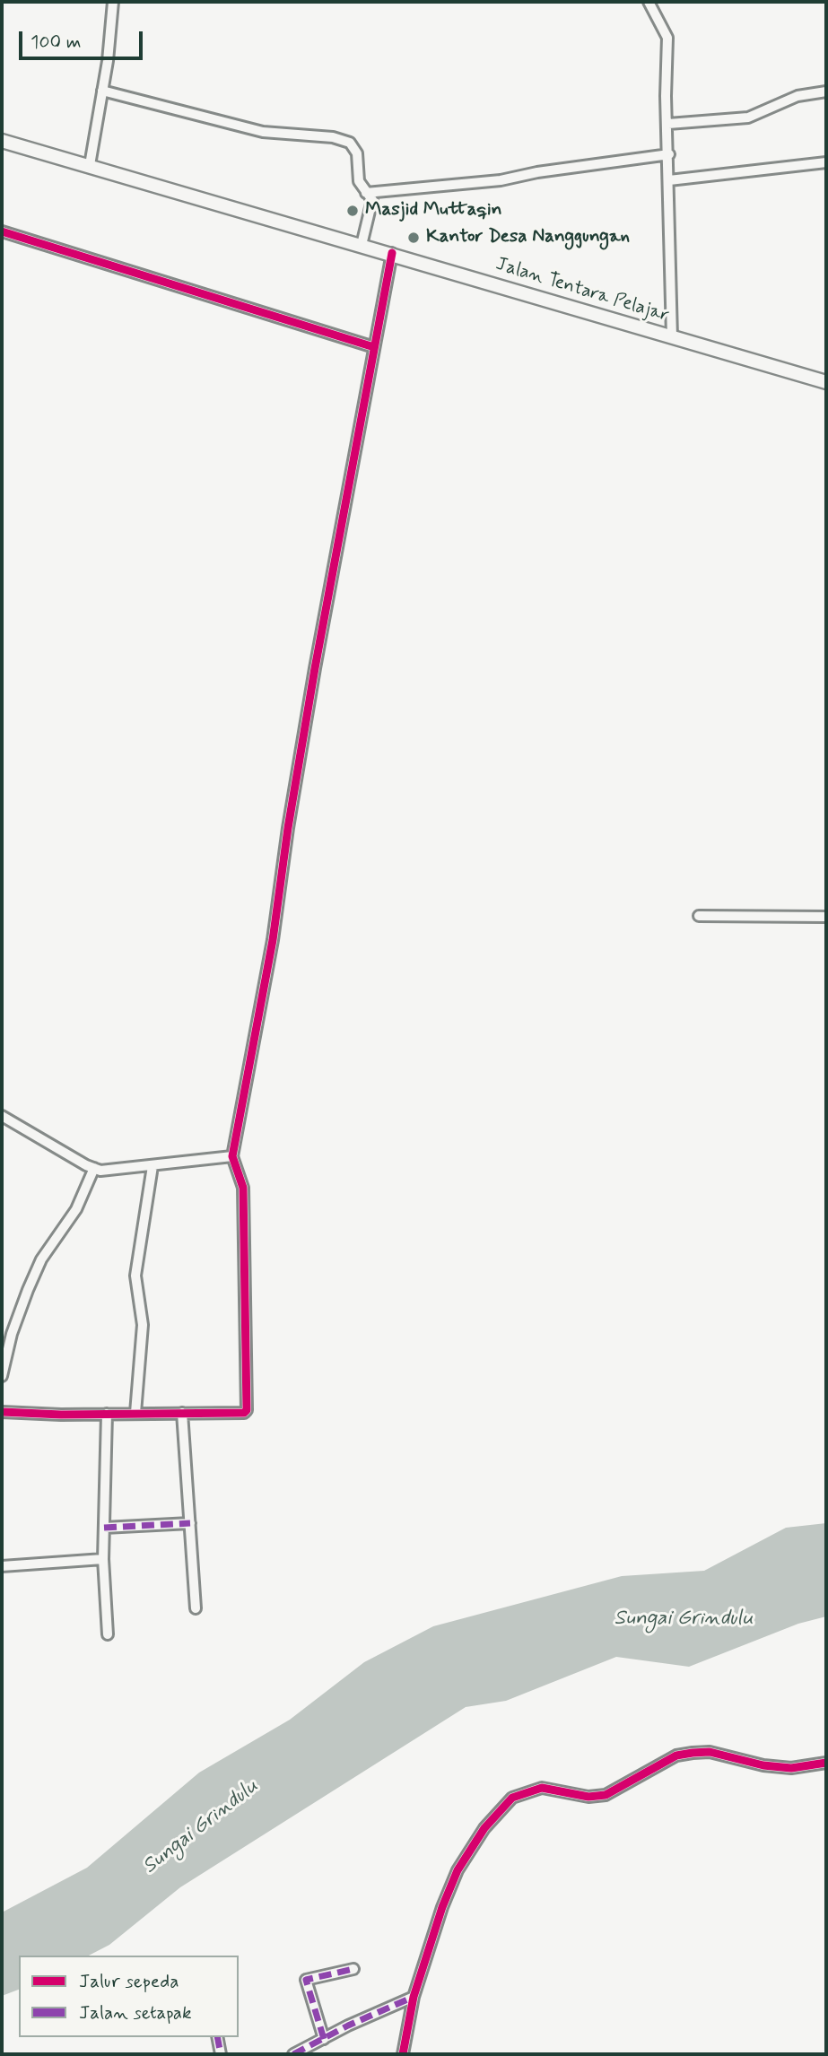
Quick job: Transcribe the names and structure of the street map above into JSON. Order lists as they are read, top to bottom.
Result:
{
  "streets": {
    "main road": ["Jalan Tentara Pelajar"]
  },
  "water": ["Sungai Grindulu"],
  "places": ["Masjid Muttaqin", "Kantor Desa Nanggungan"],
  "legend": ["Jalur sepeda", "Jalan setapak"],
  "scale_bar": "100 m"
}
